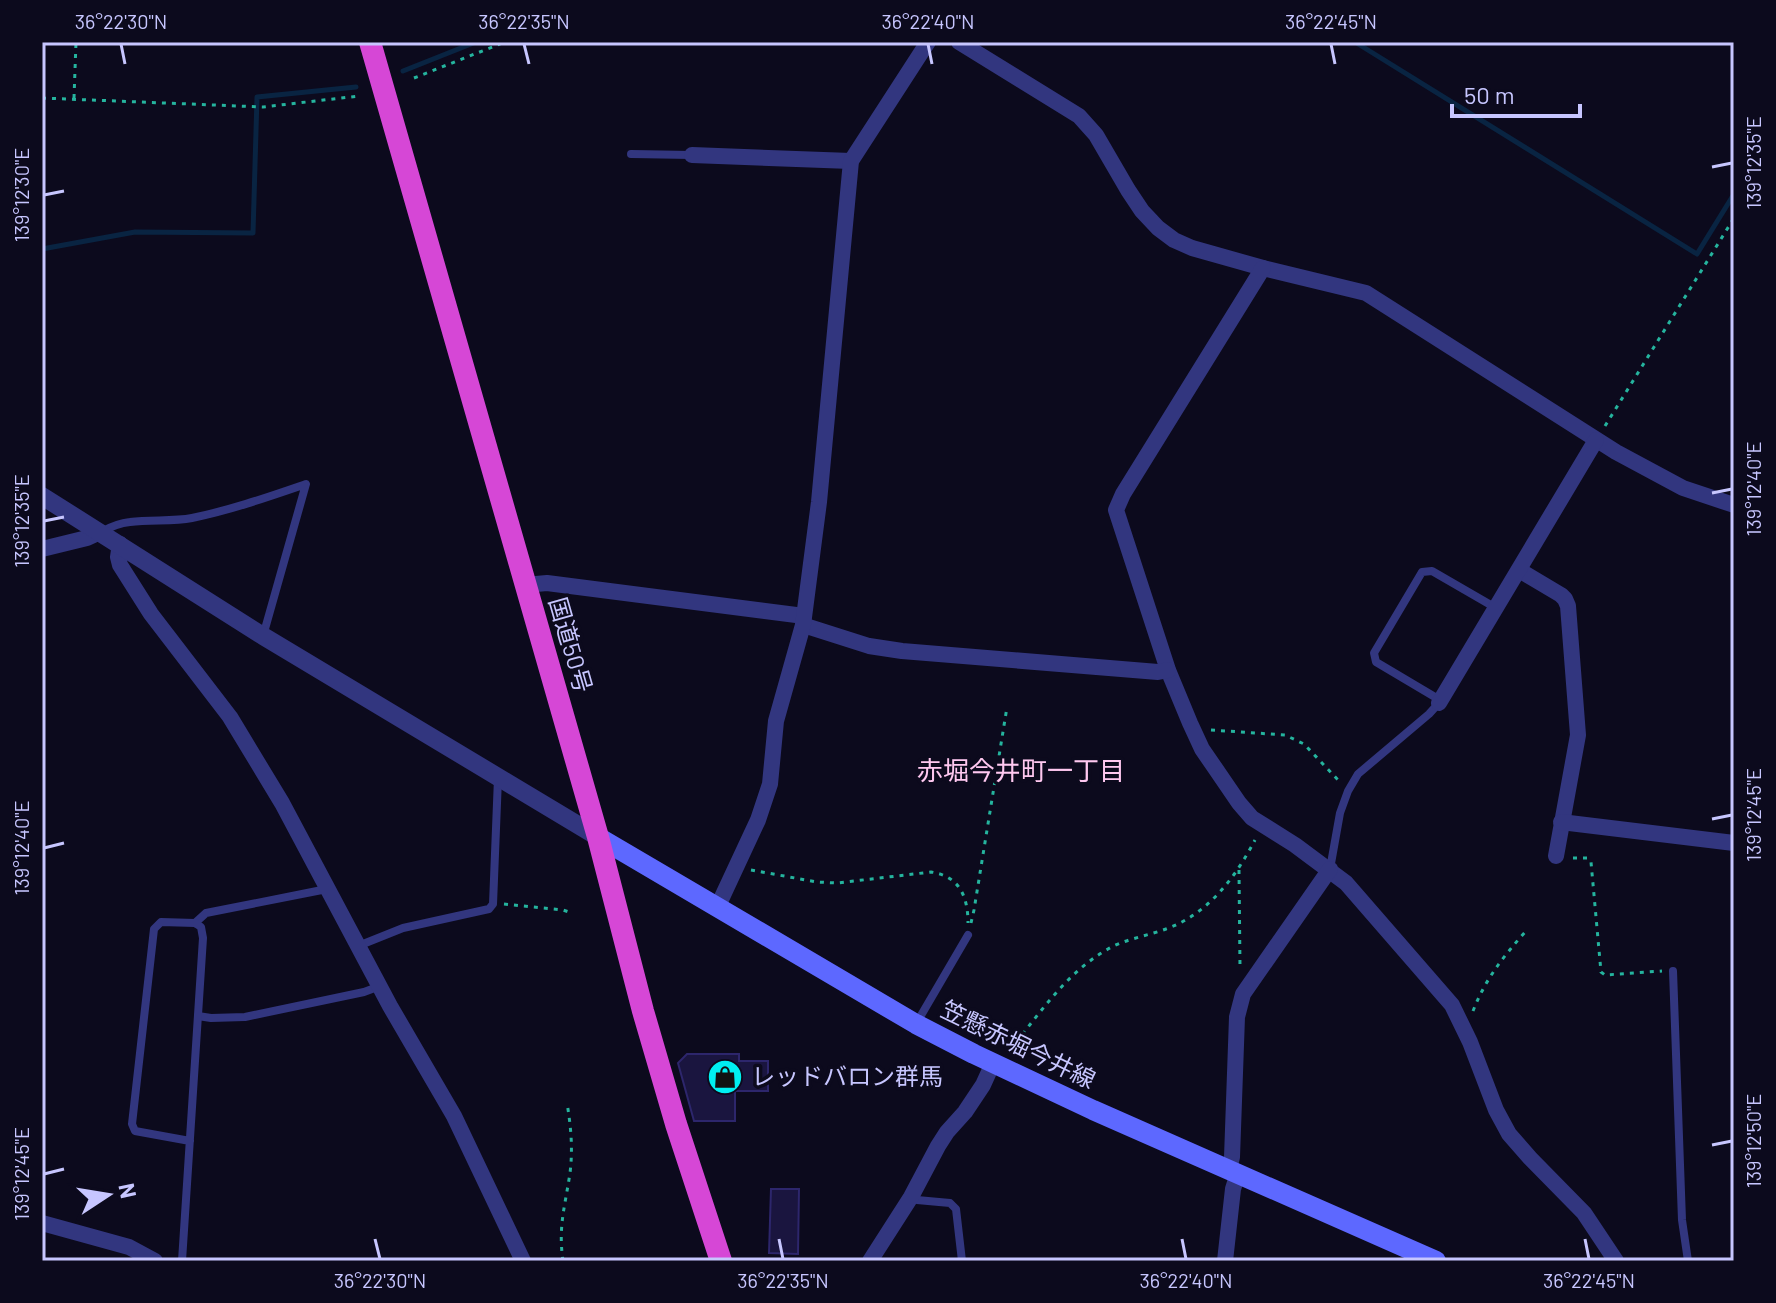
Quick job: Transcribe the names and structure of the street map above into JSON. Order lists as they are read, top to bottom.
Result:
{
  "streets": {
    "highway": ["国道50号"],
    "main road": ["笠懸赤堀今井線"]
  },
  "crossings": [
    ["国道50号", "笠懸赤堀今井線"]
  ],
  "districts": ["赤堀今井町一丁目"],
  "places": {
    "shop": ["レッドバロン群馬"]
  },
  "scale_bar": "50 m",
  "north": "right",
  "coordinates": [
    "36°22'30\"N",
    "36°22'35\"N",
    "36°22'40\"N",
    "36°22'45\"N",
    "139°12'35\"E",
    "139°12'30\"E",
    "139°12'40\"E",
    "139°12'45\"E",
    "139°12'50\"E"
  ]
}
